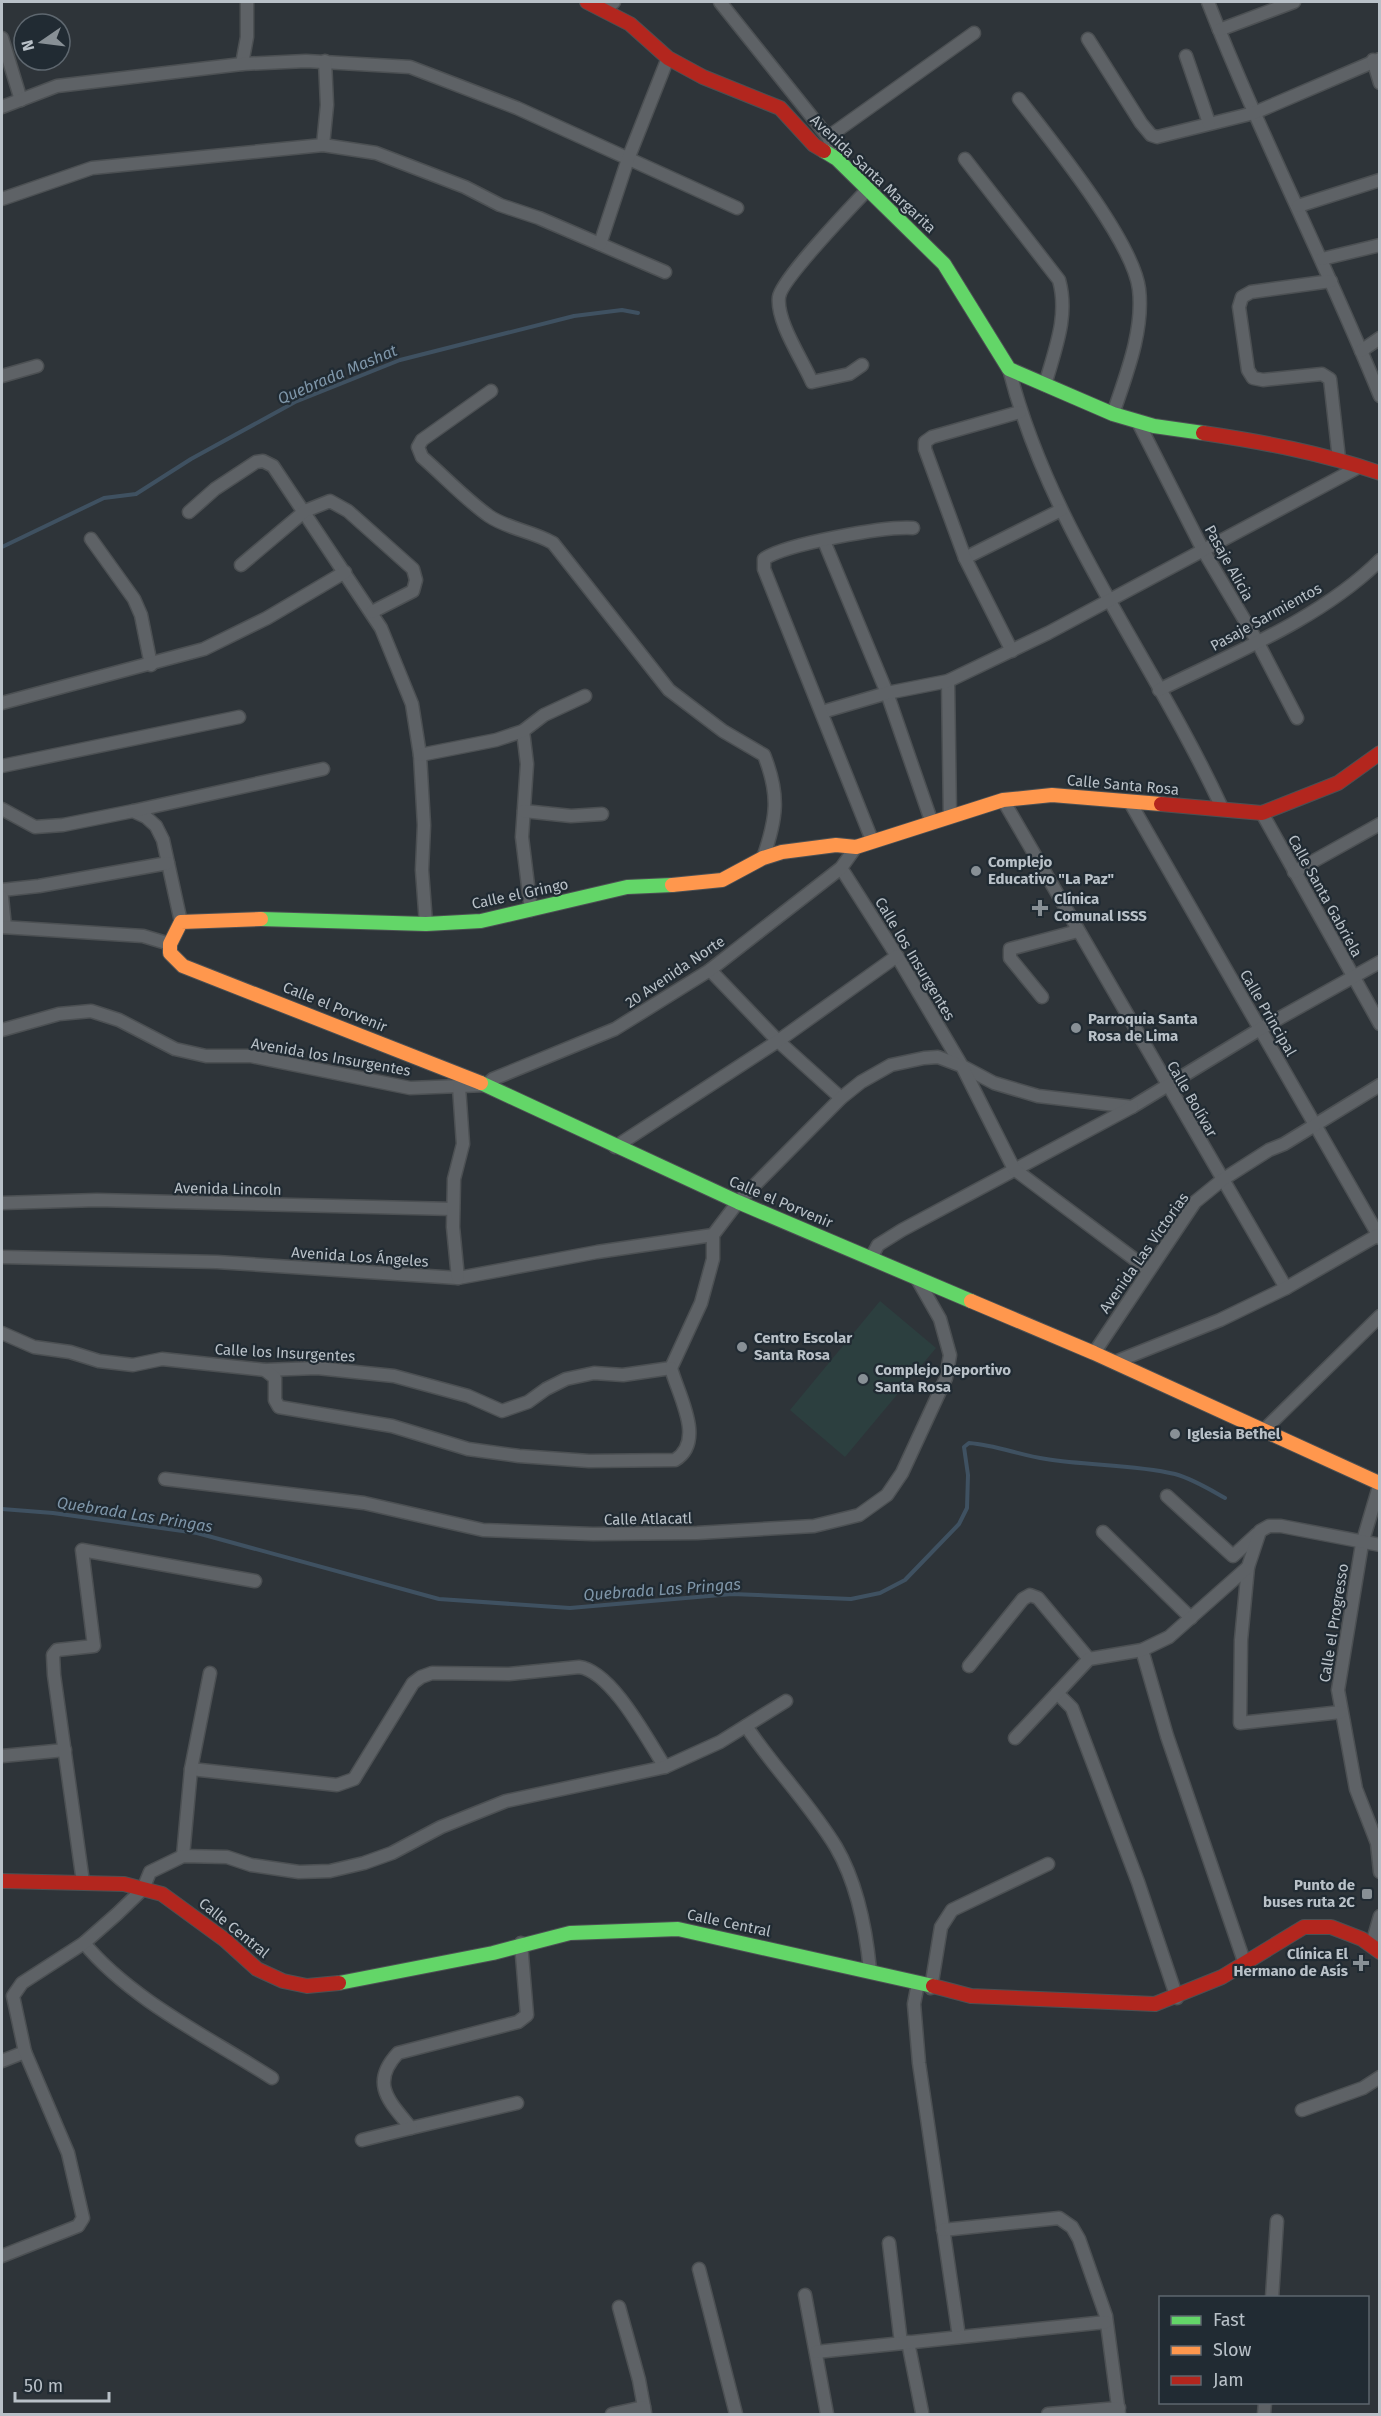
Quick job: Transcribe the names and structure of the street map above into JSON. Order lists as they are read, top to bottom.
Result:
{
  "streets": {
    "street": [
      "Avenida Santa Margarita",
      "Pasaje Alicia",
      "Pasaje Sarmientos",
      "Calle Santa Rosa",
      "Calle el Gringo",
      "Calle Santa Gabriela",
      "Calle los Insurgentes",
      "20 Avenida Norte",
      "Calle el Porvenir",
      "Calle Principal",
      "Avenida los Insurgentes",
      "Calle Bolívar",
      "Avenida Lincoln",
      "Avenida Las Victorias",
      "Avenida Los Ángeles",
      "Calle Atlacatl",
      "Calle el Progresso",
      "Calle Central"
    ]
  },
  "crossings": [
    ["Pasaje Alicia", "Pasaje Sarmientos"],
    ["Calle Santa Rosa", "Calle el Gringo"],
    ["Calle Santa Rosa", "Calle Santa Gabriela"],
    ["Calle Santa Rosa", "20 Avenida Norte"],
    ["Calle Santa Rosa", "Calle Principal"],
    ["Calle Santa Rosa", "Calle Bolívar"],
    ["Calle el Gringo", "20 Avenida Norte"],
    ["Calle los Insurgentes", "20 Avenida Norte"],
    ["20 Avenida Norte", "Calle el Porvenir"],
    ["20 Avenida Norte", "Avenida los Insurgentes"],
    ["Calle el Porvenir", "Avenida los Insurgentes"],
    ["Calle el Porvenir", "Avenida Las Victorias"],
    ["Calle el Porvenir", "Calle Atlacatl"],
    ["Calle el Porvenir", "Calle el Progresso"],
    ["Calle Principal", "Avenida Las Victorias"],
    ["Calle Bolívar", "Avenida Las Victorias"]
  ],
  "water": ["Quebrada Mashat", "Quebrada Las Pringas"],
  "places": {
    "other": [
      "Complejo Educativo \"La Paz\"",
      "Parroquia Santa Rosa de Lima",
      "Centro Escolar Santa Rosa",
      "Complejo Deportivo Santa Rosa",
      "Iglesia Bethel"
    ],
    "health": ["Clínica Comunal ISSS", "Clínica El Hermano de Asís"],
    "transit": ["Punto de buses ruta 2C"]
  },
  "legend": ["Fast", "Slow", "Jam"],
  "scale_bar": "50 m",
  "north": "left"
}
